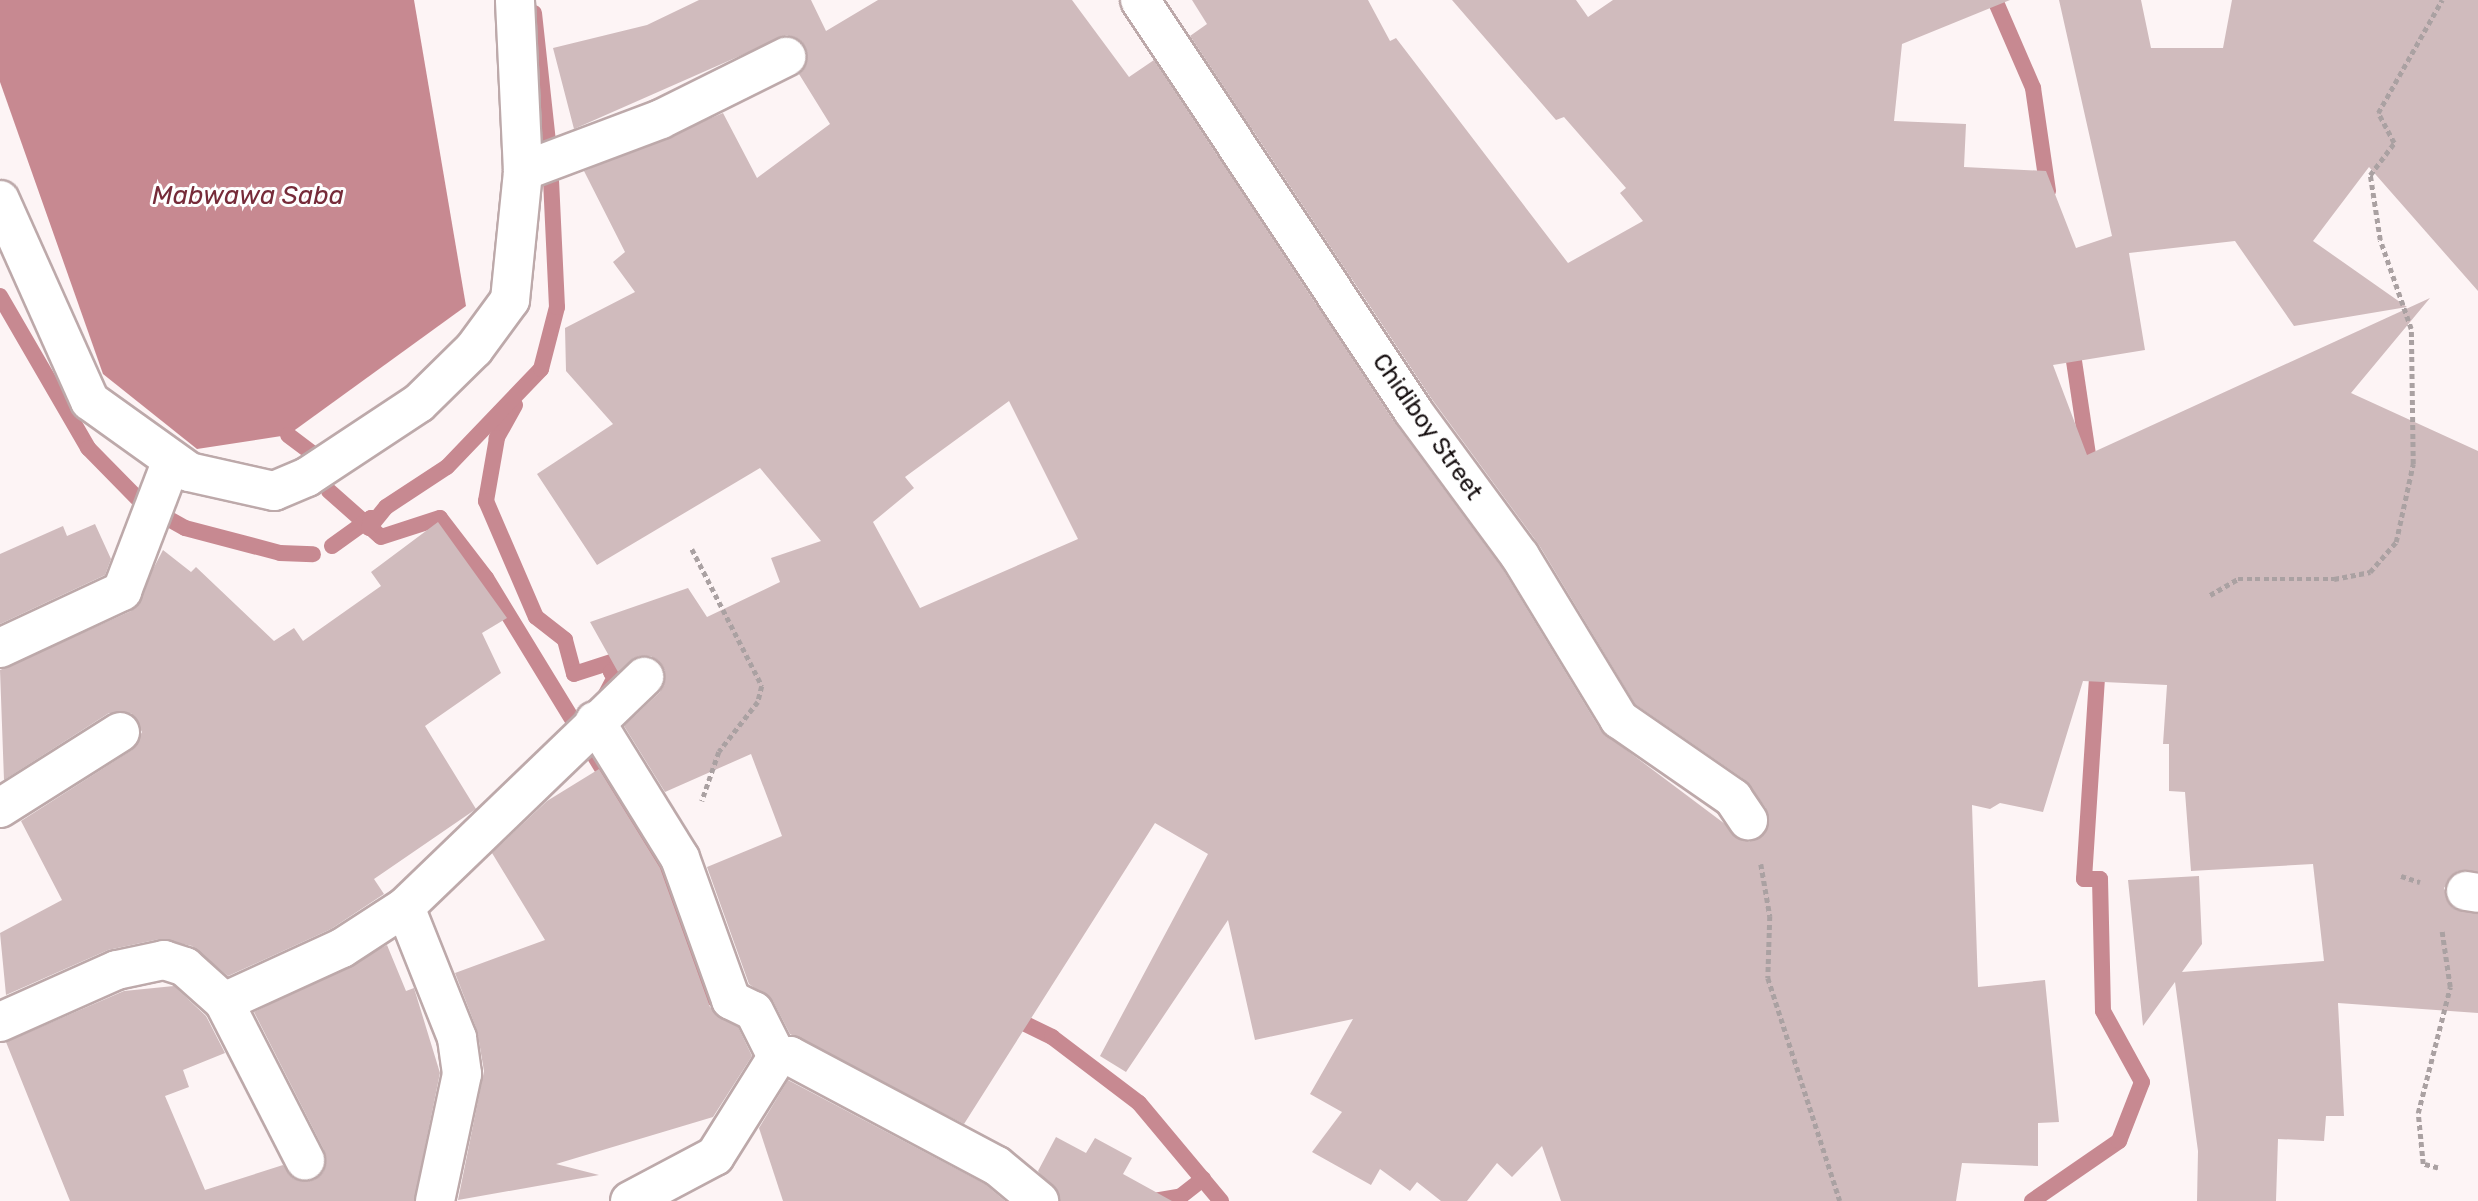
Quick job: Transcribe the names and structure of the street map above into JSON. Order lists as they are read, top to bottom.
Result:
{
  "streets": {
    "street": ["Chidiboy Street"]
  },
  "water": ["Mabwawa Saba"]
}
